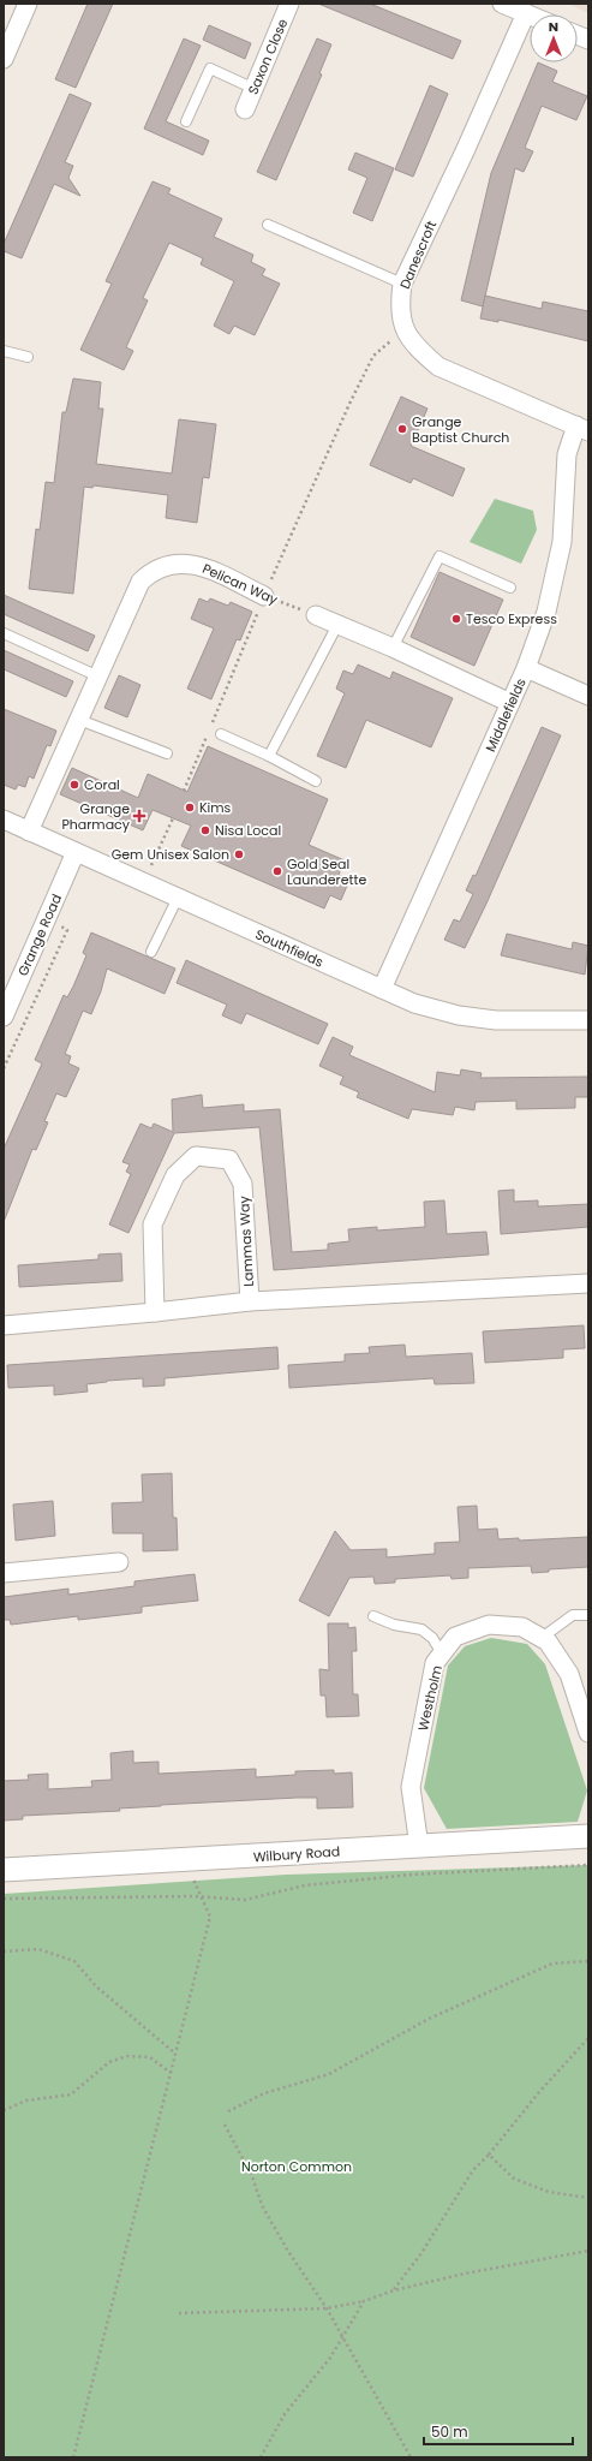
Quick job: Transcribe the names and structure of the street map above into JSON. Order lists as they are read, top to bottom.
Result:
{
  "streets": {
    "street": [
      "Saxon Close",
      "Danescroft",
      "Pelican Way",
      "Middlefields",
      "Grange Road",
      "Southfields",
      "Lammas Way",
      "Westholm",
      "Wilbury Road"
    ]
  },
  "crossings": [
    ["Danescroft", "Middlefields"],
    ["Pelican Way", "Southfields"],
    ["Middlefields", "Southfields"],
    ["Grange Road", "Southfields"],
    ["Westholm", "Wilbury Road"]
  ],
  "parks": ["Norton Common"],
  "places": {
    "other": [
      "Grange Baptist Church",
      "Tesco Express",
      "Coral",
      "Kims",
      "Nisa Local",
      "Gem Unisex Salon",
      "Gold Seal Launderette"
    ],
    "health": ["Grange Pharmacy"]
  },
  "scale_bar": "50 m",
  "north": "top"
}
